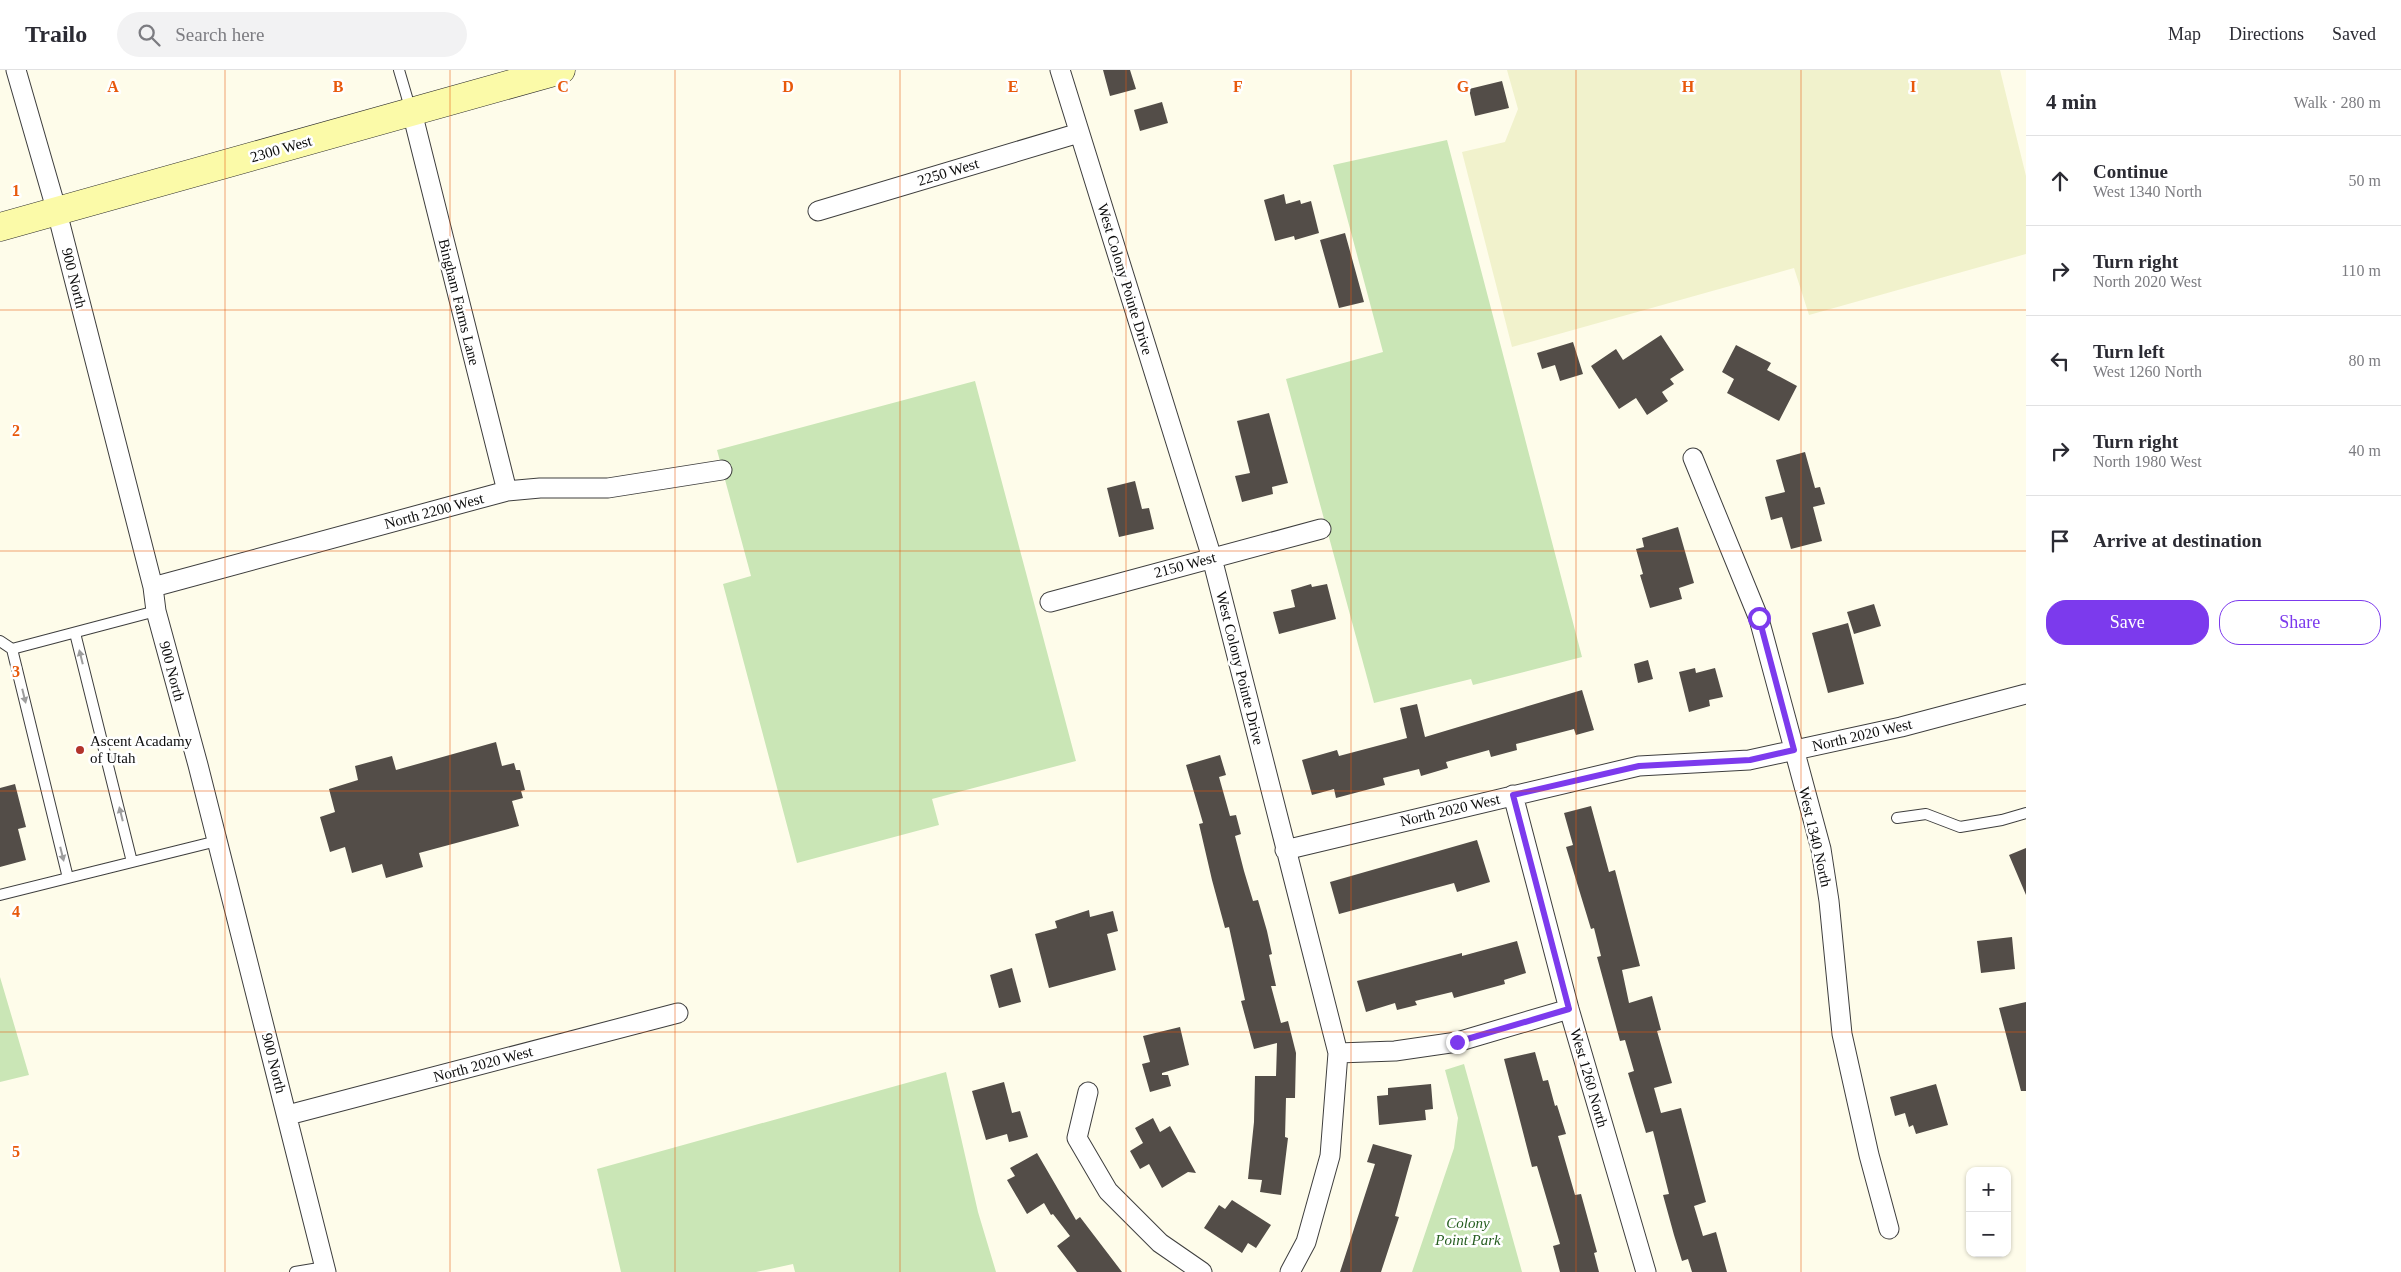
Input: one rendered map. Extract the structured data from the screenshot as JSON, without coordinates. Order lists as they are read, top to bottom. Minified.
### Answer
{"streets":{"main road":["2300 West"],"street":["2250 West","900 North","West Colony Pointe Drive","Bingham Farms Lane","North 2200 West","2150 West","North 2020 West","West 1340 North","West 1260 North"]},"crossings":[["2300 West","900 North"],["2300 West","Bingham Farms Lane"],["2250 West","West Colony Pointe Drive"],["900 North","North 2200 West"],["900 North","North 2020 West"],["West Colony Pointe Drive","2150 West"],["West Colony Pointe Drive","North 2020 West"],["Bingham Farms Lane","North 2200 West"],["North 2020 West","West 1340 North"],["North 2020 West","West 1260 North"]],"parks":["Colony Point Park"],"places":["Ascent Acadamy of Utah"],"page":{"header":"Trailo","search":"Search here","nav":["Map","Directions","Saved"],"heading":["4 min","Walk · 280 m"],"list":[["Continue","West 1340 North","50 m"],["Turn right","North 2020 West","110 m"],["Turn left","West 1260 North","80 m"],["Turn right","North 1980 West","40 m"],"Arrive at destination"],"buttons":["Save","Share"],"map_buttons":["+","−"]},"grid":{"columns":["A","B","C","D","E","F","G","H","I"],"rows":["1","2","3","4","5"]}}
